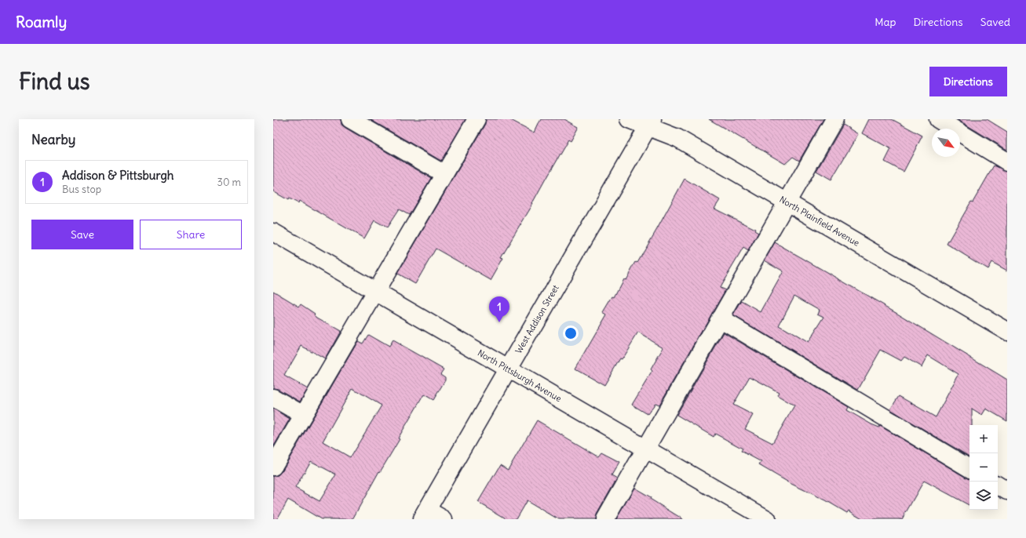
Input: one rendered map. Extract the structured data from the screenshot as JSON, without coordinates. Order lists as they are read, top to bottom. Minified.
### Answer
{"streets":{"street":["North Plainfield Avenue","West Addison Street","North Pittsburgh Avenue"]},"crossings":[["North Plainfield Avenue","West Addison Street"],["West Addison Street","North Pittsburgh Avenue"]],"north":"bottom right","page":{"header":"Roamly","nav":["Map","Directions","Saved"],"buttons":["Directions",["Save","Share"]],"title":"Find us","heading":"Nearby","list":[{"mark":"1","name":"Addison & Pittsburgh","note":"Bus stop","value":"30 m"}],"pins":"1","map_buttons":["+","−"]}}
